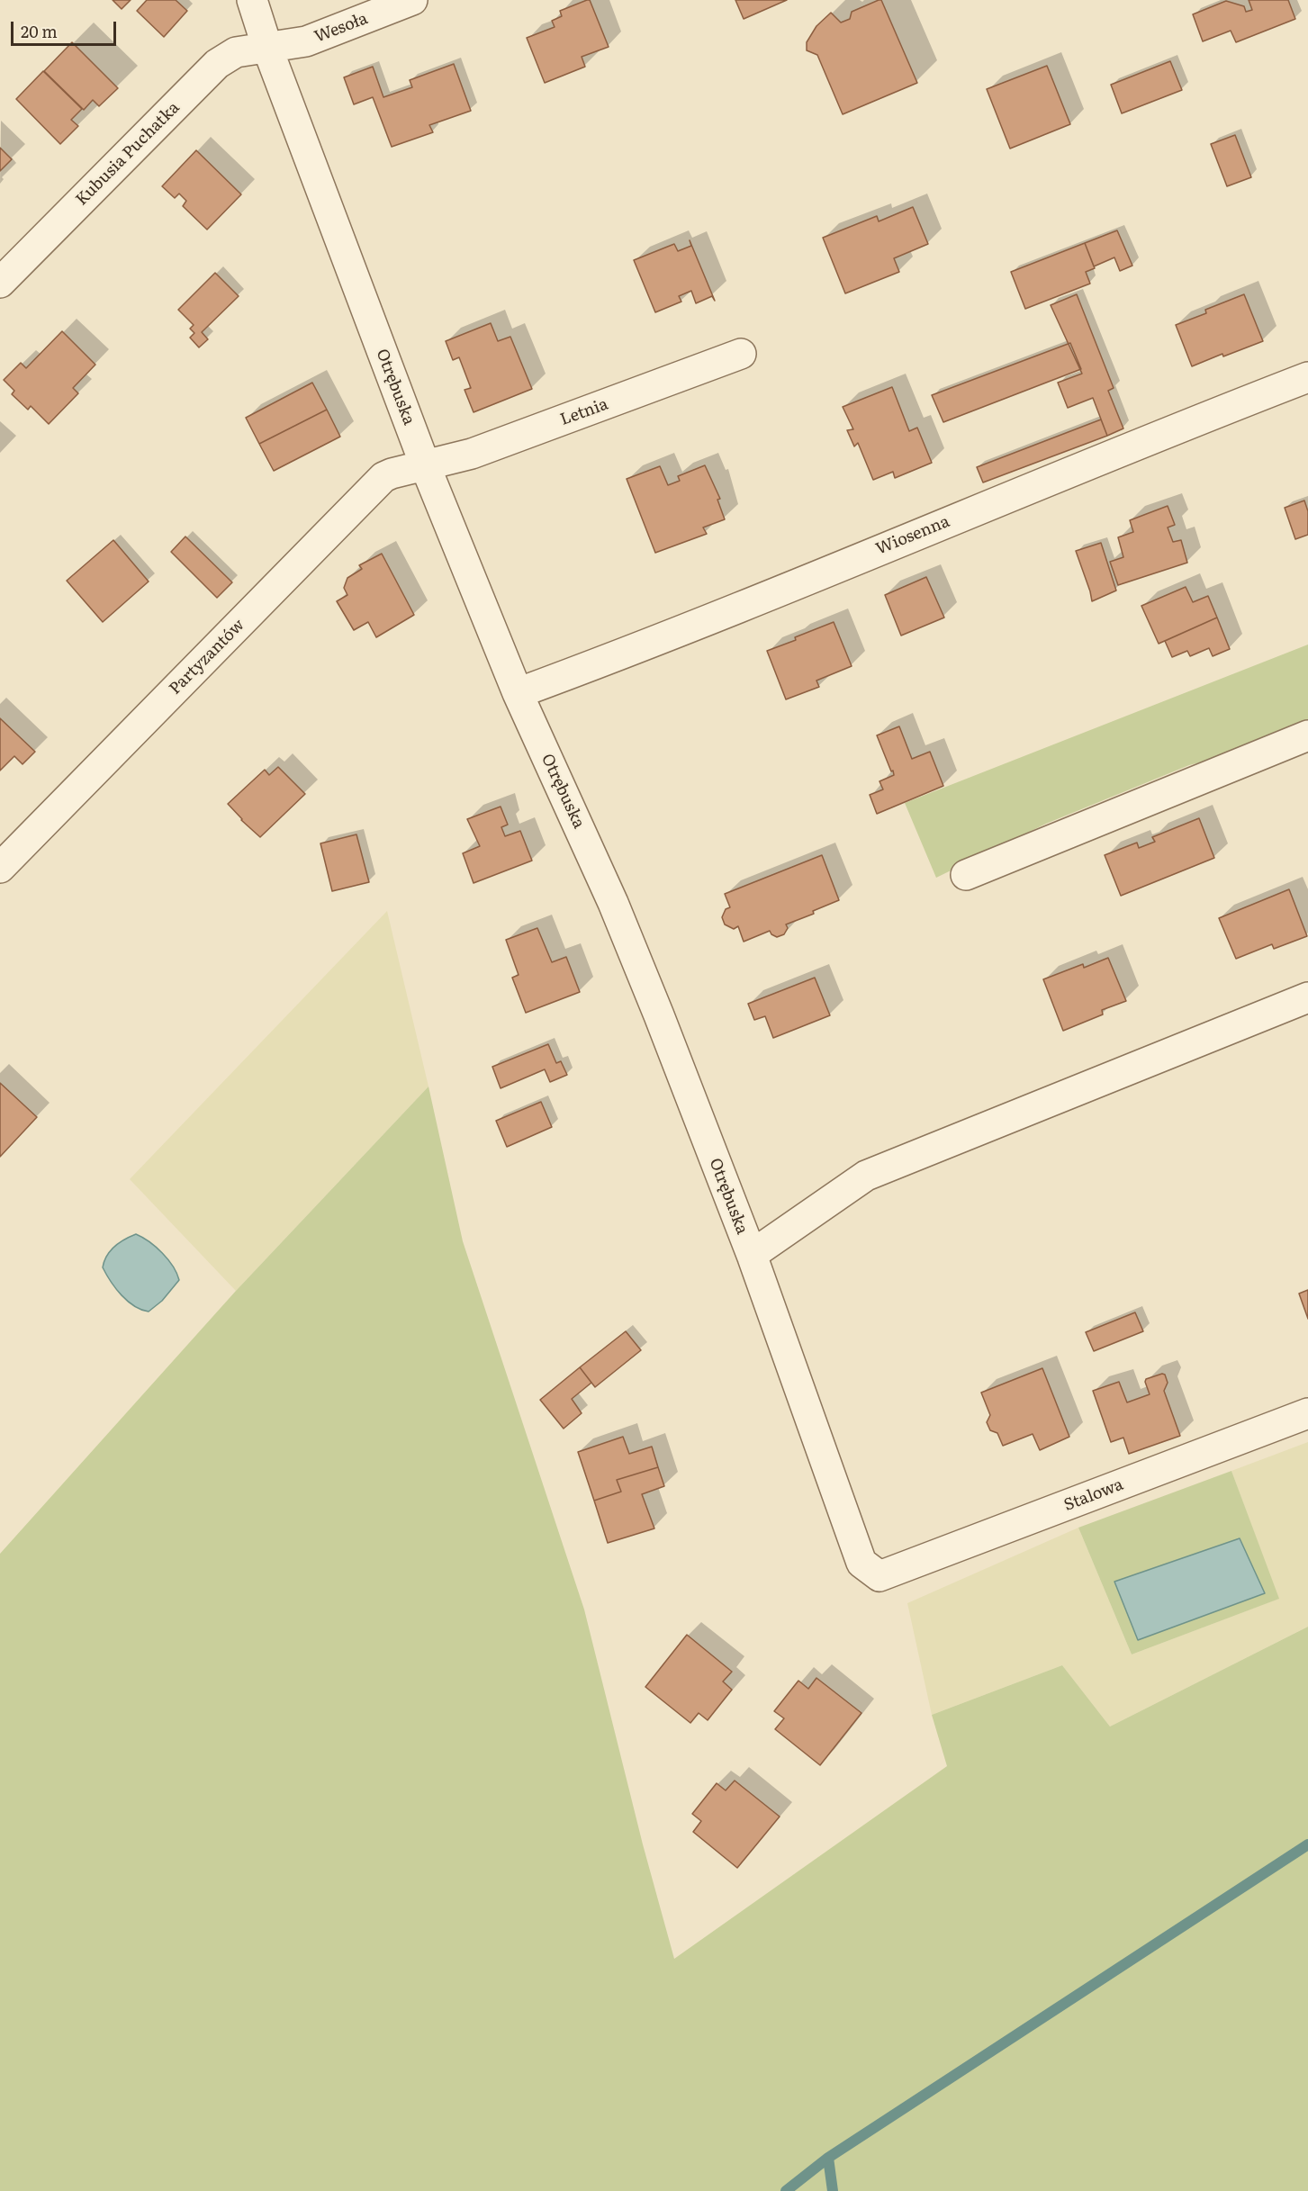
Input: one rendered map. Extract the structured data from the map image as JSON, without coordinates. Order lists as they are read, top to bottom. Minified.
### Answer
{"streets":{"street":["Wesoła","Kubusia Puchatka","Otrębuska","Letnia","Wiosenna","Partyzantów","Stalowa"]},"crossings":[["Wesoła","Kubusia Puchatka"],["Wesoła","Otrębuska"],["Kubusia Puchatka","Otrębuska"],["Otrębuska","Letnia"],["Otrębuska","Wiosenna"],["Otrębuska","Partyzantów"],["Otrębuska","Stalowa"],["Letnia","Partyzantów"]],"scale_bar":"20 m"}
